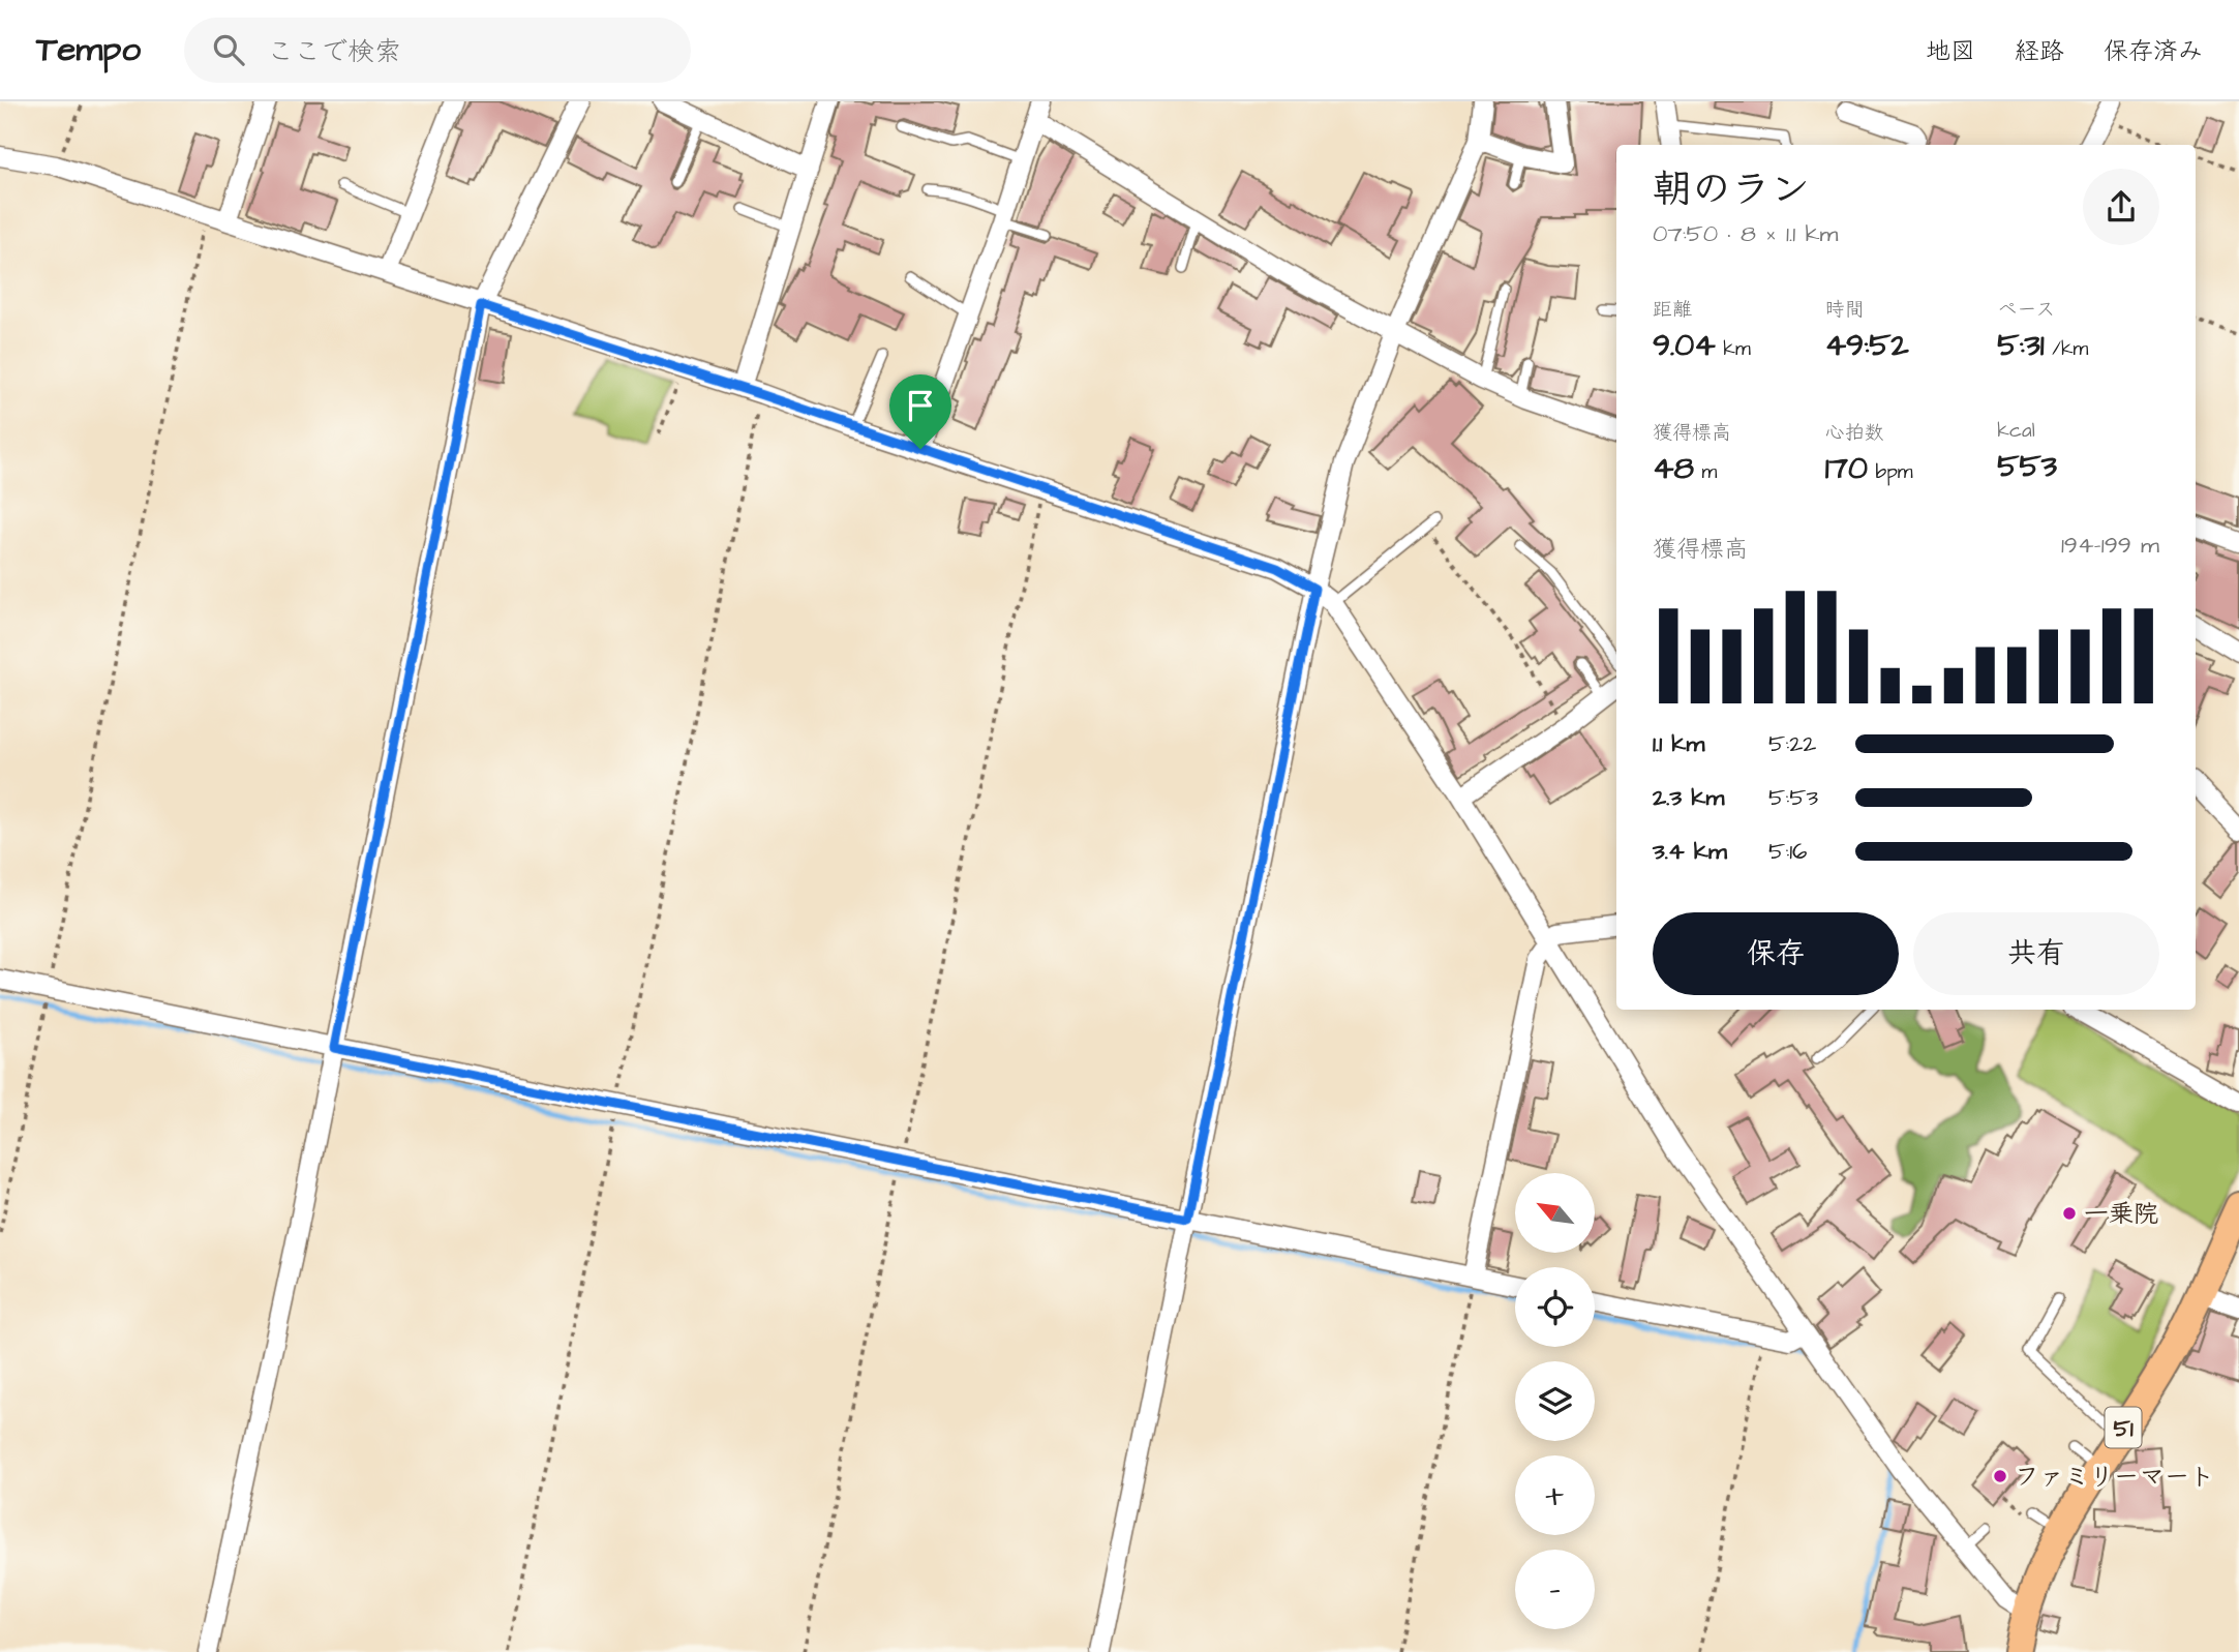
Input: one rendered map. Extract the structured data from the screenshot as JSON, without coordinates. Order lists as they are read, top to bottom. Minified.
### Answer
{"streets":{"main road":["51"]},"places":["一乗院","ファミリーマート"],"north":"top left","page":{"header":"Tempo","search":"ここで検索","nav":["地図","経路","保存済み"],"heading":["朝のラン","07:50 · 8 × 1.1 km"],"stats":[["距離","9.04 km"],["時間","49:52"],["ペース","5:31 /km"],["獲得標高","48 m"],["心拍数","170 bpm"],["kcal","553"]],"chart":["獲得標高","194–199 m"],"list":[{"name":"1.1 km","note":"5:22"},{"name":"2.3 km","note":"5:53"},{"name":"3.4 km","note":"5:16"}],"buttons":["保存","共有"],"map_buttons":["+","−"]}}
